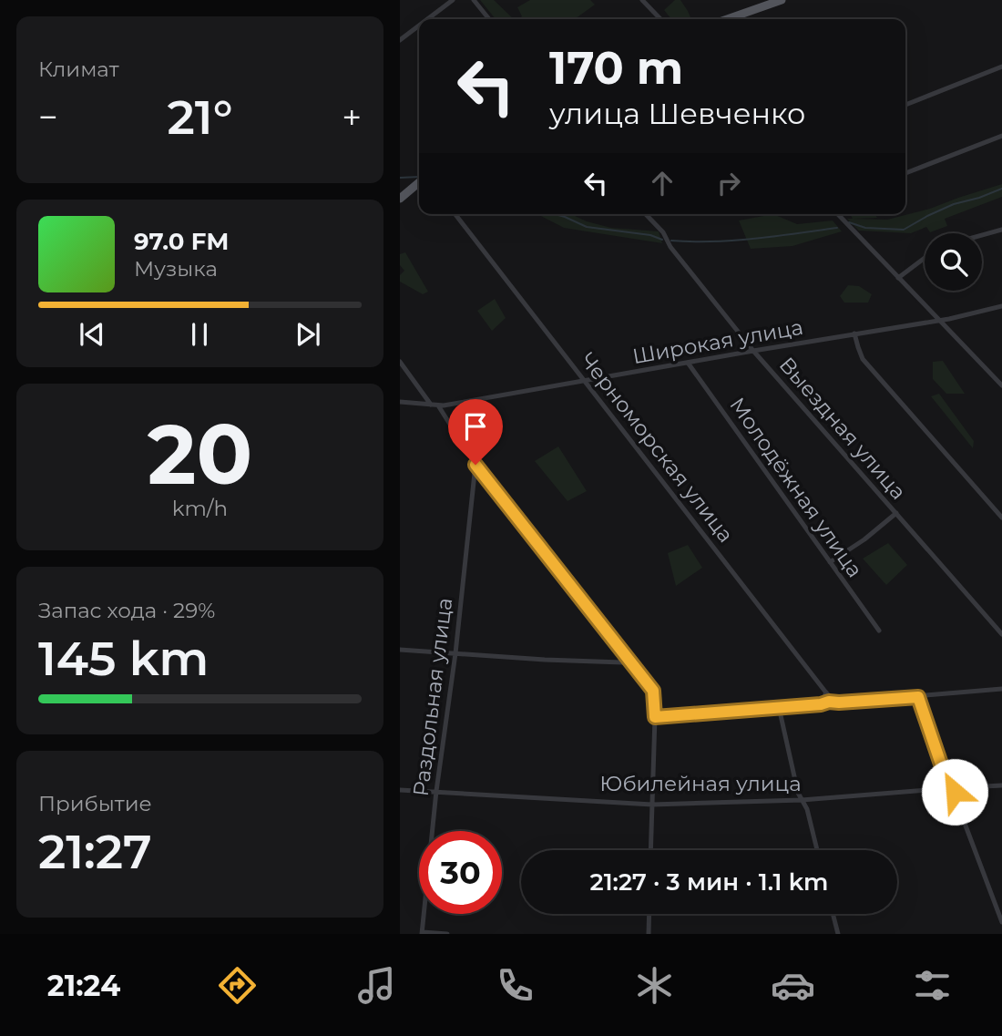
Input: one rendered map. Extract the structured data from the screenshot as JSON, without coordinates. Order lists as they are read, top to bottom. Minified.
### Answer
{"streets":{"street":["Широкая улица","Выездная улица","Черноморская улица","Молодёжная улица","Раздольная улица","Юбилейная улица"]},"crossings":[["Широкая улица","Выездная улица"],["Широкая улица","Черноморская улица"],["Широкая улица","Молодёжная улица"],["Раздольная улица","Юбилейная улица"]],"page":{"tile":["Климат",["20","km/h"],["Запас хода · 29%","145 km"],["Прибытие","21:27"]],"turn":["170 m","улица Шевченко"],"heat":["−","21°","+"],"song":["97.0 FM","Музыка"],"limit":"30","trip":"21:27 · 3 мин · 1.1 km","tabs":"21:24"}}
